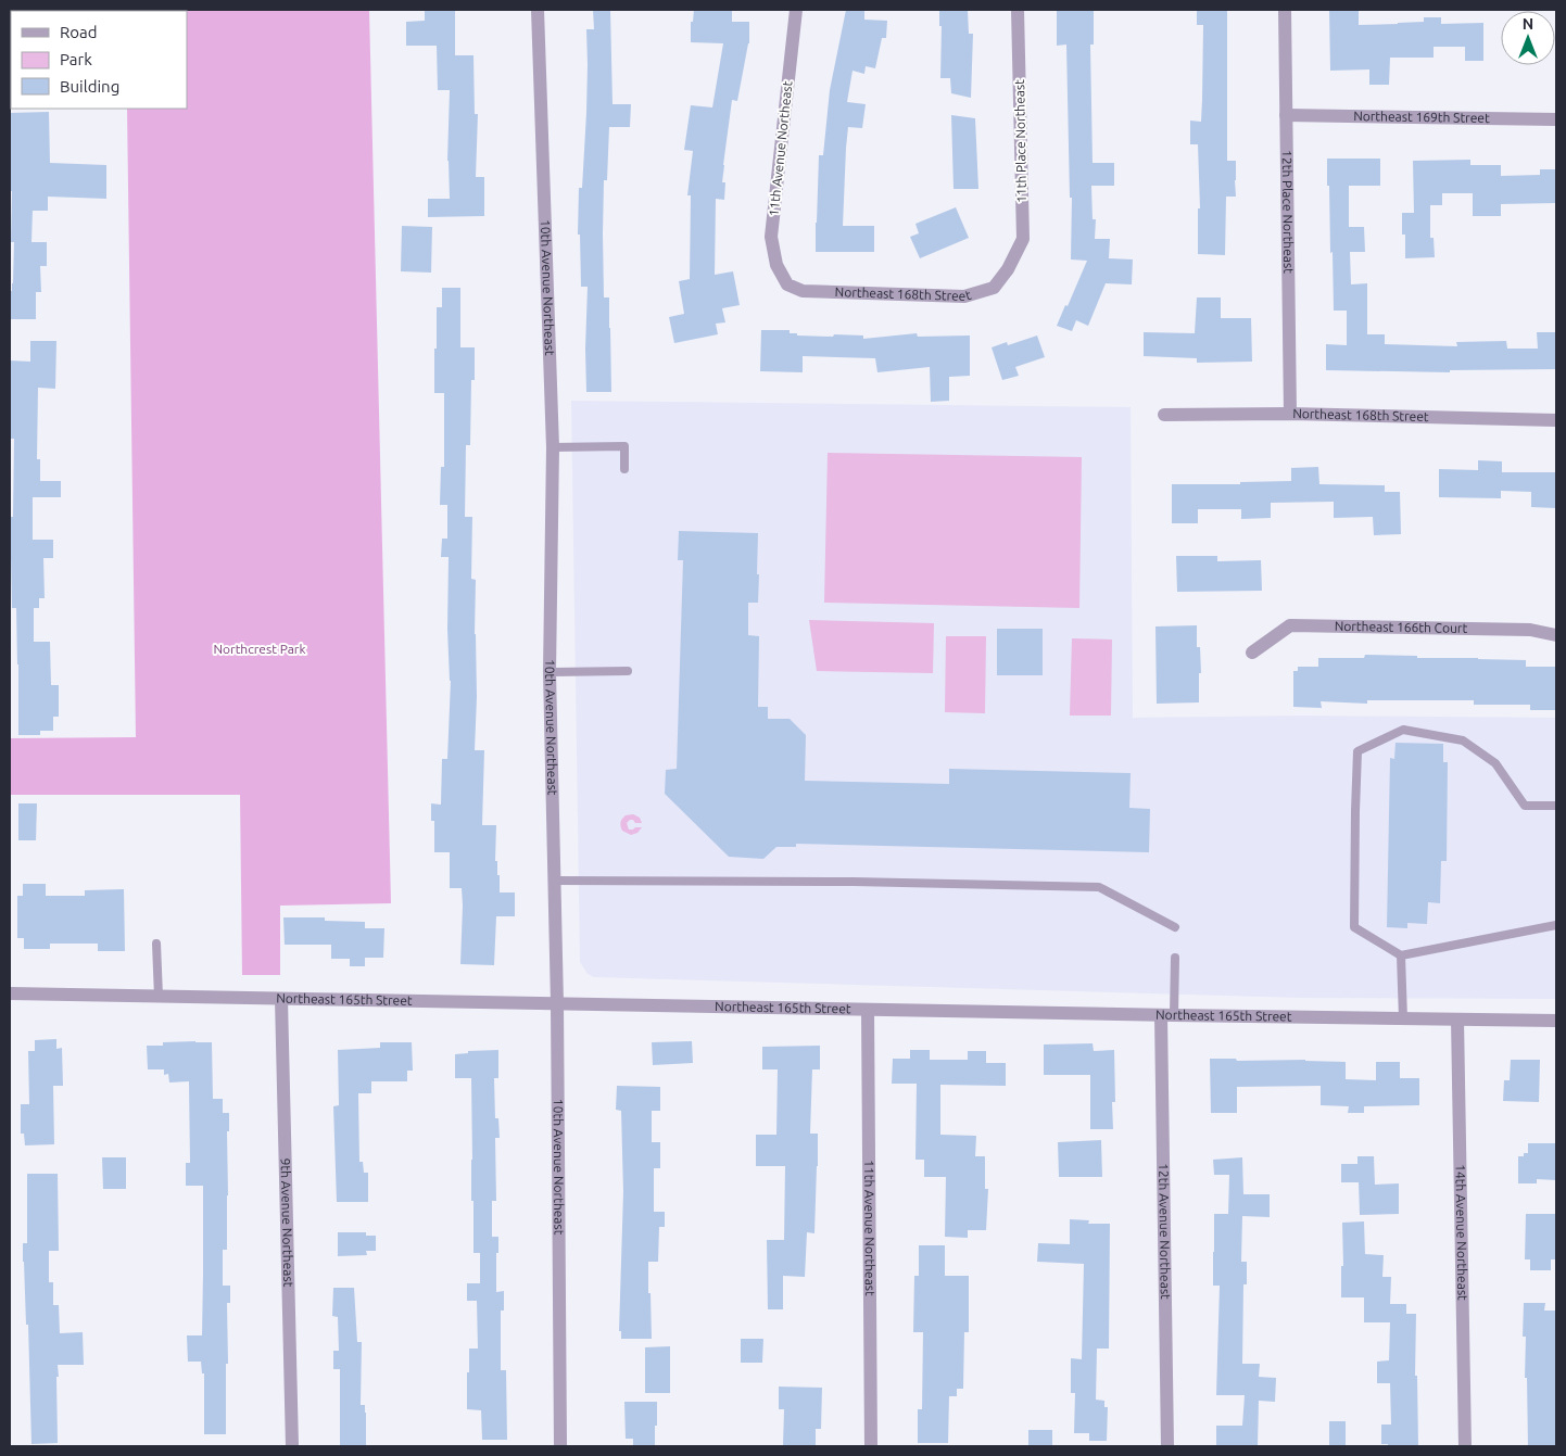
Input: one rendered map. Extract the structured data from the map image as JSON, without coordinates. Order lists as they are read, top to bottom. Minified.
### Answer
{"streets":{"street":["Northeast 169th Street","11th Place Northeast","11th Avenue Northeast","12th Place Northeast","10th Avenue Northeast","Northeast 168th Street","Northeast 166th Court","Northeast 165th Street","9th Avenue Northeast","12th Avenue Northeast","14th Avenue Northeast"]},"crossings":[["Northeast 169th Street","12th Place Northeast"],["11th Place Northeast","Northeast 168th Street"],["11th Avenue Northeast","Northeast 168th Street"],["11th Avenue Northeast","Northeast 165th Street"],["12th Place Northeast","Northeast 168th Street"],["10th Avenue Northeast","Northeast 165th Street"],["Northeast 165th Street","9th Avenue Northeast"],["Northeast 165th Street","12th Avenue Northeast"],["Northeast 165th Street","14th Avenue Northeast"]],"parks":["Northcrest Park"],"legend":["Road","Park","Building"],"north":"top"}
